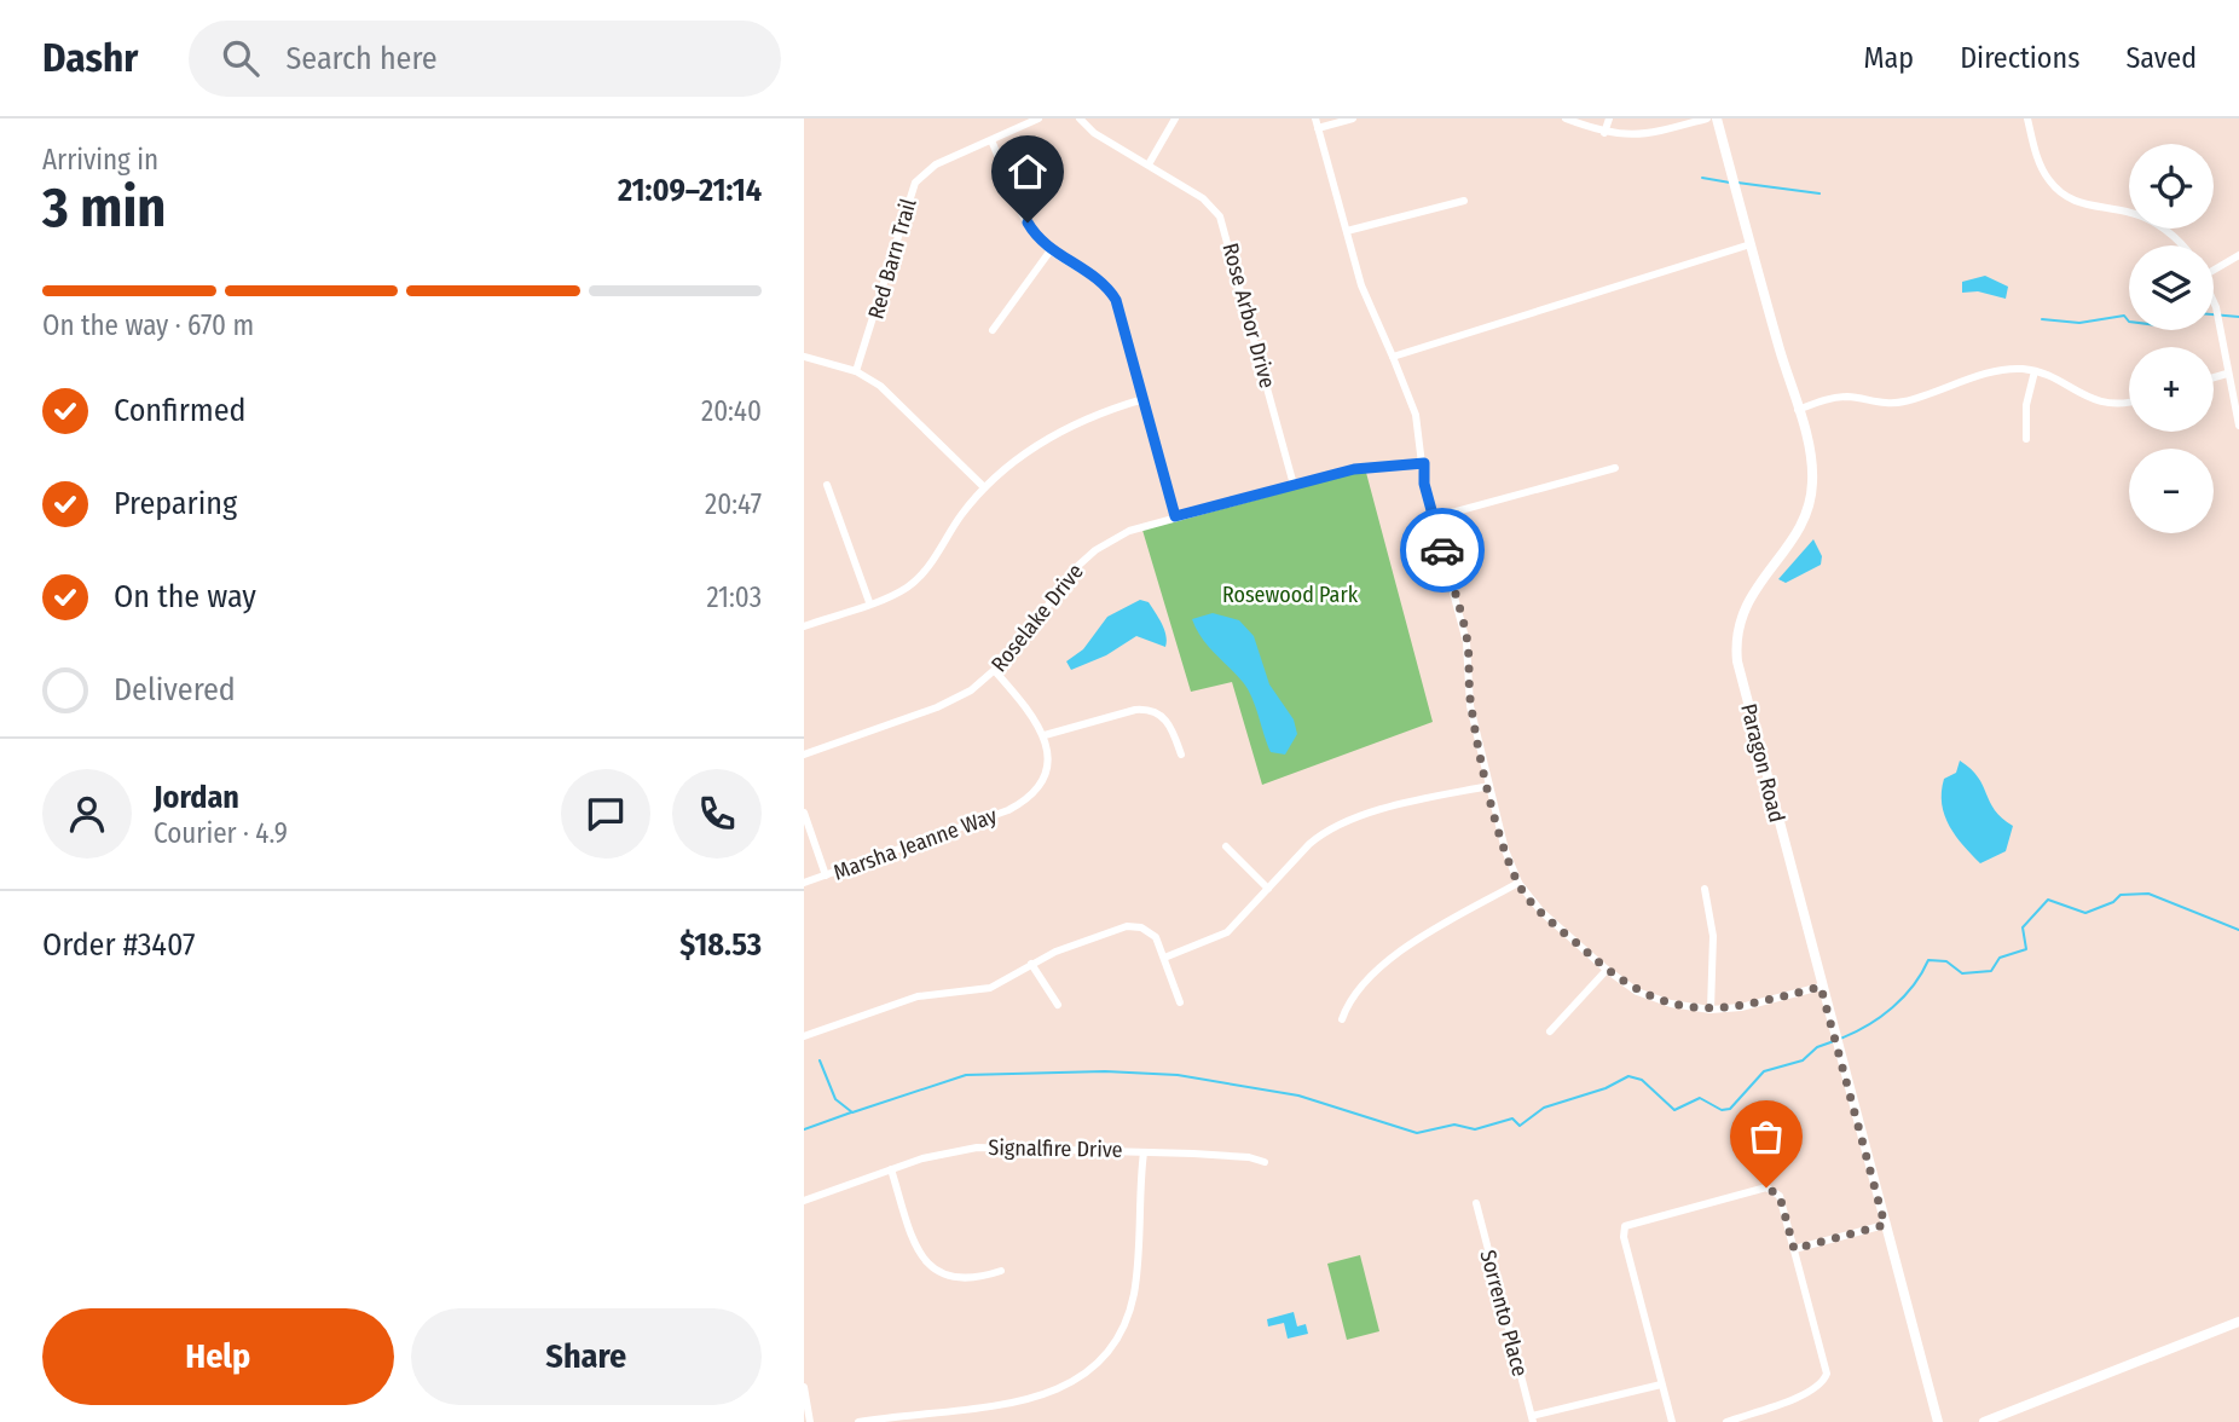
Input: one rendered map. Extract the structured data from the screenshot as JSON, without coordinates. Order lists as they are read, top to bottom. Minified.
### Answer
{"streets":{"street":["Red Barn Trail","Rose Arbor Drive","Roselake Drive","Paragon Road","Marsha Jeanne Way","Signalfire Drive","Sorrento Place"]},"crossings":[["Rose Arbor Drive","Roselake Drive"]],"parks":["Rosewood Park"],"page":{"header":"Dashr","search":"Search here","nav":["Map","Directions","Saved"],"heading":["3 min","Arriving in","21:09–21:14"],"panel":["Jordan","Courier · 4.9","Order #3407","$18.53"],"map_buttons":["+","−"],"bar":"On the way · 670 m","list":[["Confirmed","20:40"],["Preparing","20:47"],["On the way","21:03"],"Delivered"],"buttons":["Help","Share"]}}
